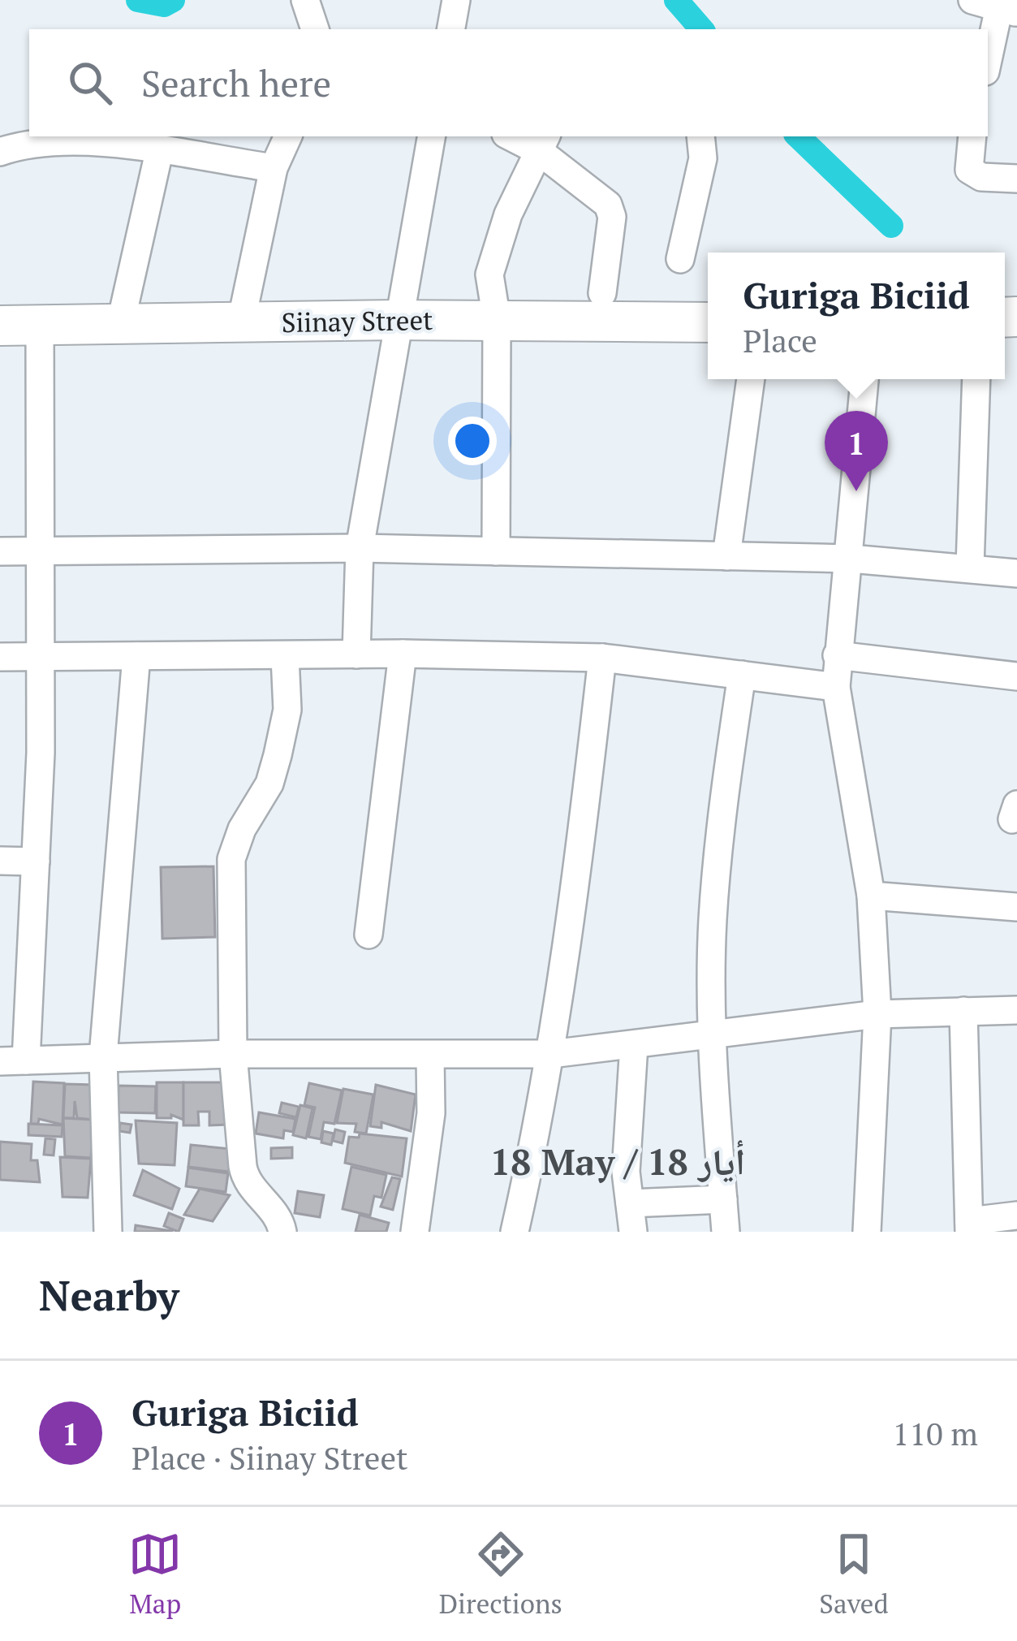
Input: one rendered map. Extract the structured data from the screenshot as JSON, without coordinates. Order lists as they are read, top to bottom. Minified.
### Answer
{"streets":{"street":["Siinay Street"]},"districts":["18 May / 18 أيار"],"page":{"search":"Search here","popup":["Guriga Biciid","Place"],"pins":"1","heading":"Nearby","list":[{"mark":"1","name":"Guriga Biciid","note":"Place · Siinay Street","value":"110 m"}],"nav":["Map","Directions","Saved"]}}
